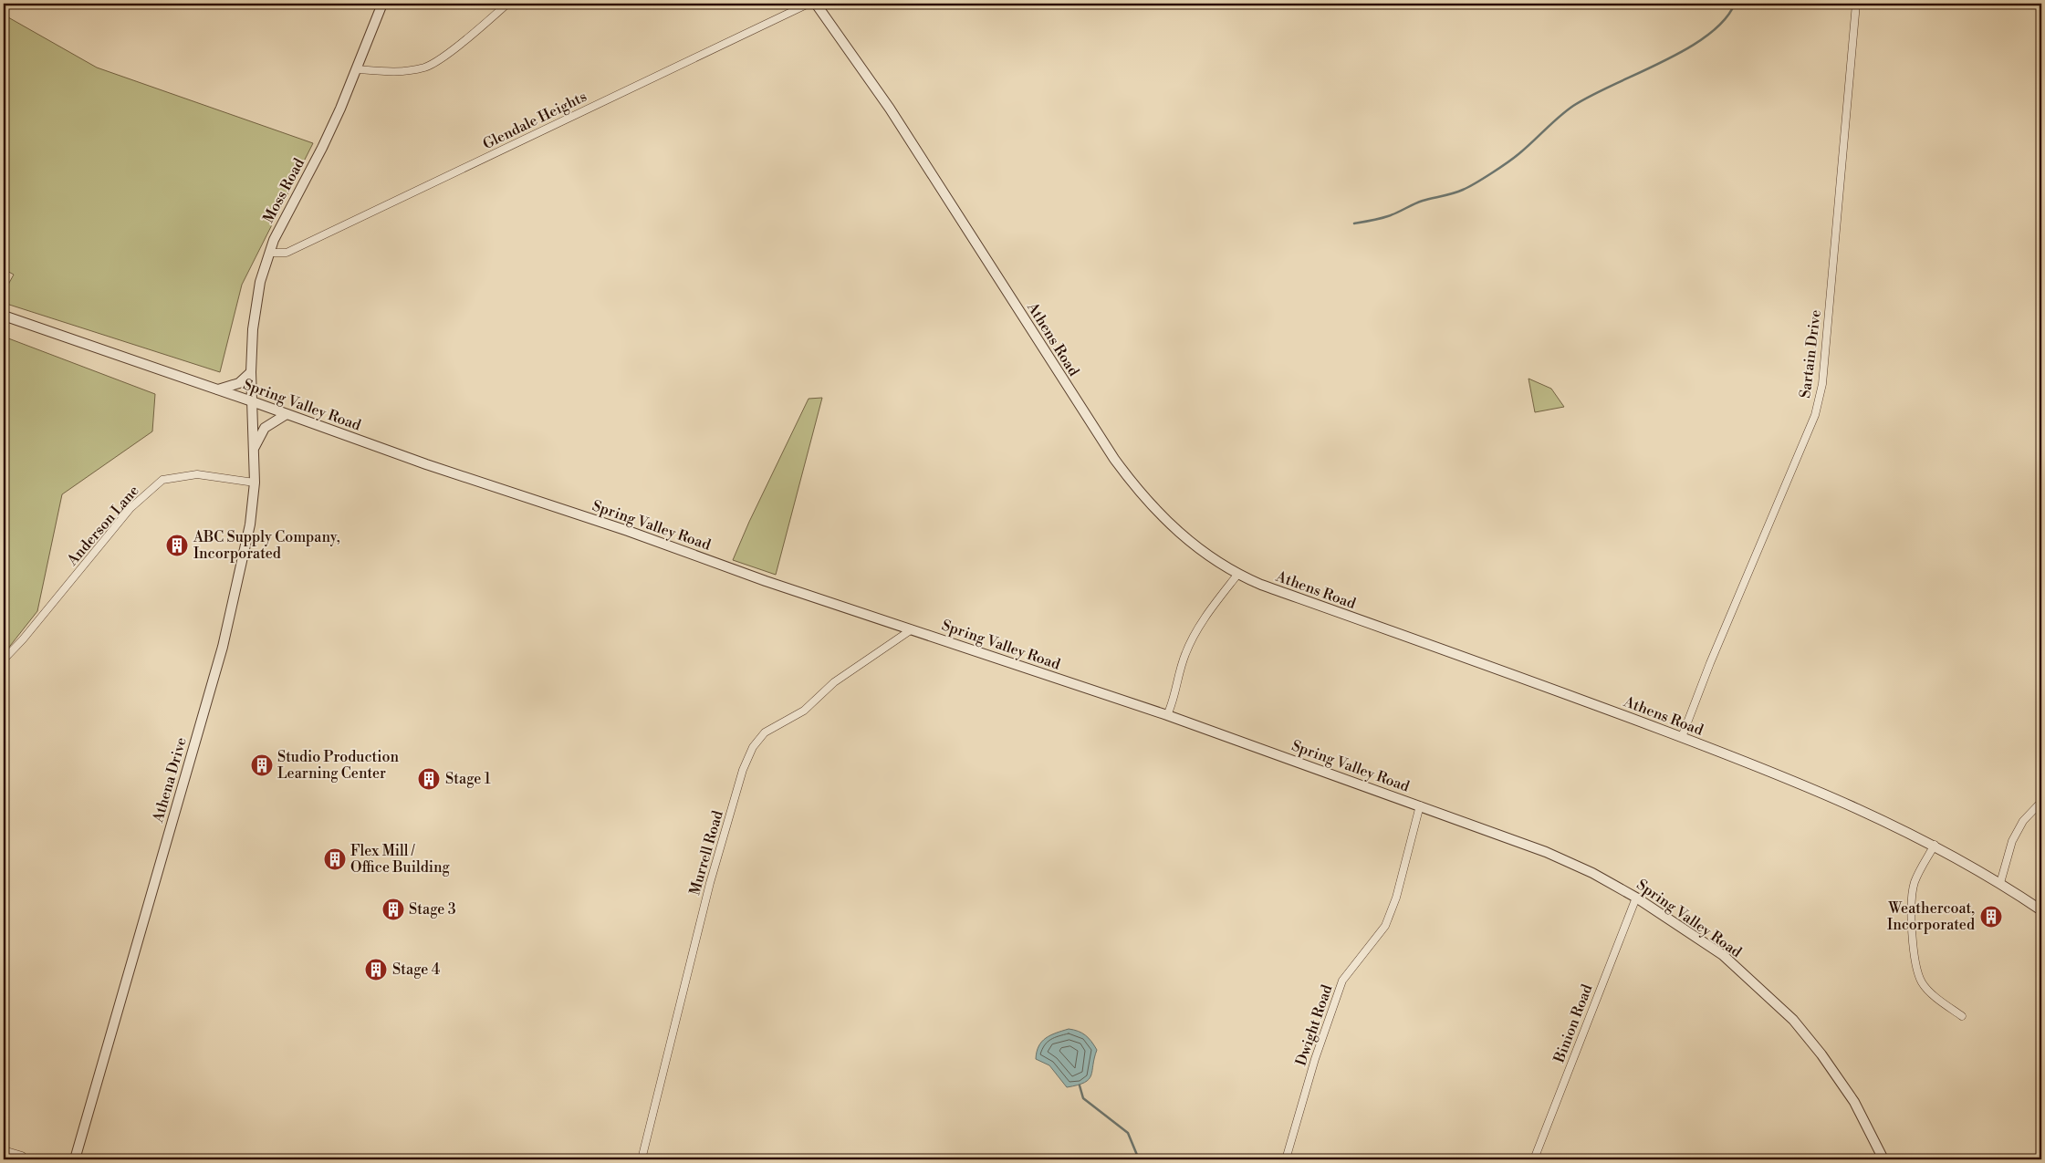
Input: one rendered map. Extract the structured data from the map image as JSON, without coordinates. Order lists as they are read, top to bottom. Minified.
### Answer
{"streets":{"street":["Glendale Heights","Moss Road","Athens Road","Sartain Drive","Spring Valley Road","Anderson Lane","Athena Drive","Murrell Road","Binion Road","Dwight Road"]},"crossings":[["Glendale Heights","Moss Road"],["Moss Road","Spring Valley Road"],["Moss Road","Athena Drive"],["Athens Road","Sartain Drive"],["Spring Valley Road","Athena Drive"],["Spring Valley Road","Murrell Road"],["Spring Valley Road","Binion Road"],["Spring Valley Road","Dwight Road"],["Anderson Lane","Athena Drive"]],"places":{"building":["ABC Supply Company, Incorporated","Studio Production Learning Center","Stage 1","Flex Mill / Office Building","Stage 3","Weathercoat, Incorporated","Stage 4"]}}
